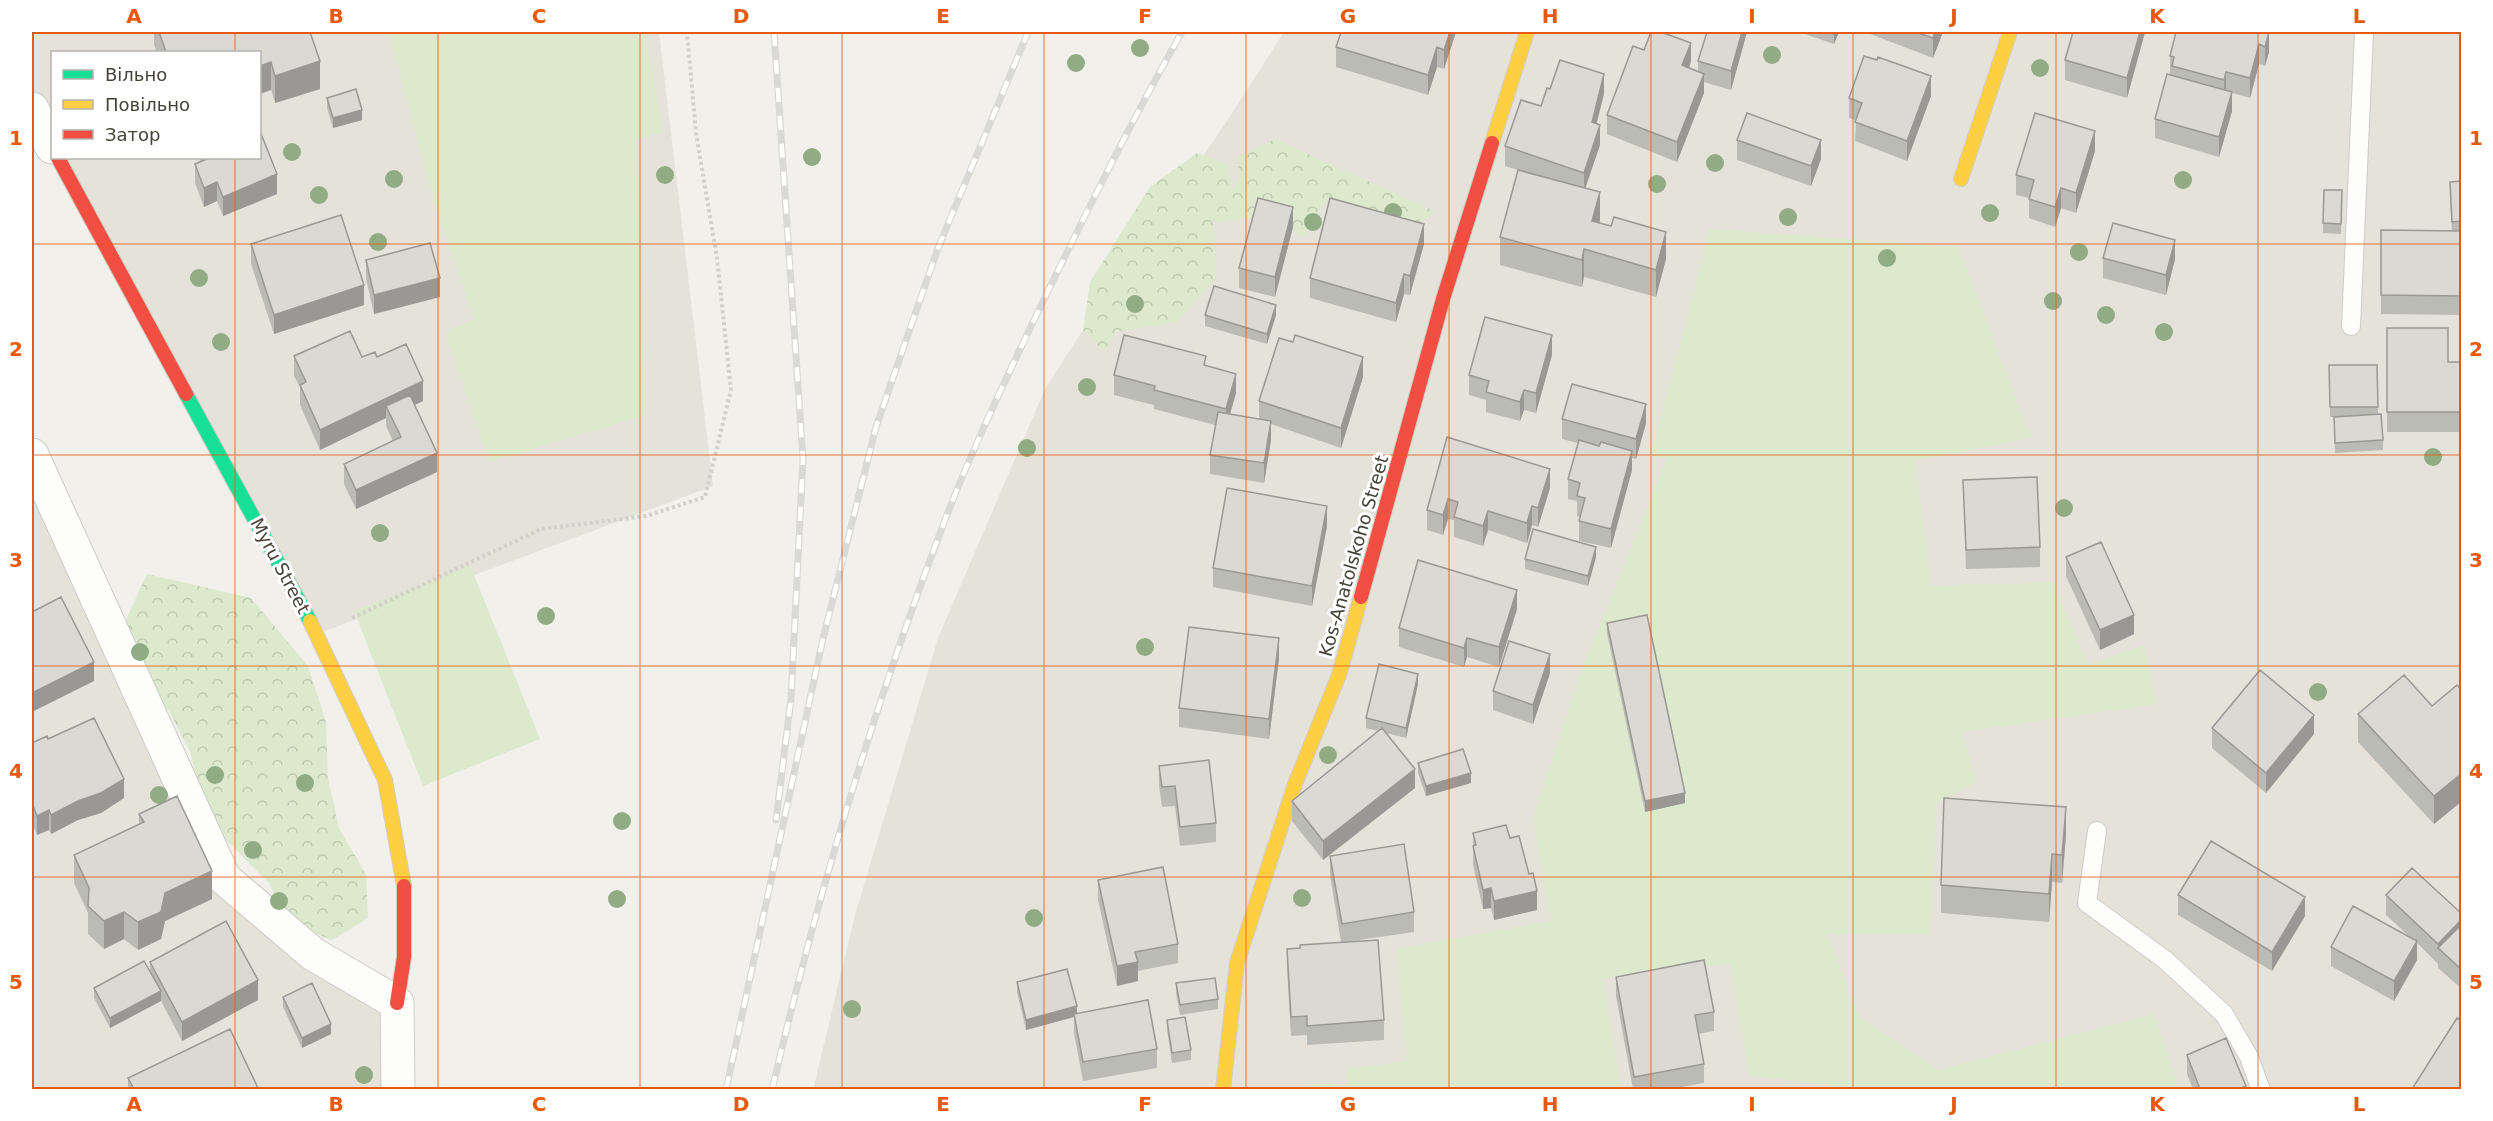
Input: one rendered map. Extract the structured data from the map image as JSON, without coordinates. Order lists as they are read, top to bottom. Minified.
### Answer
{"streets":{"street":["Kos-Anatolskoho Street","Myru Street"]},"legend":["Вільно","Повільно","Затор"],"grid":{"columns":["A","B","C","D","E","F","G","H","I","J","K","L"],"rows":["1","2","3","4","5"]}}
